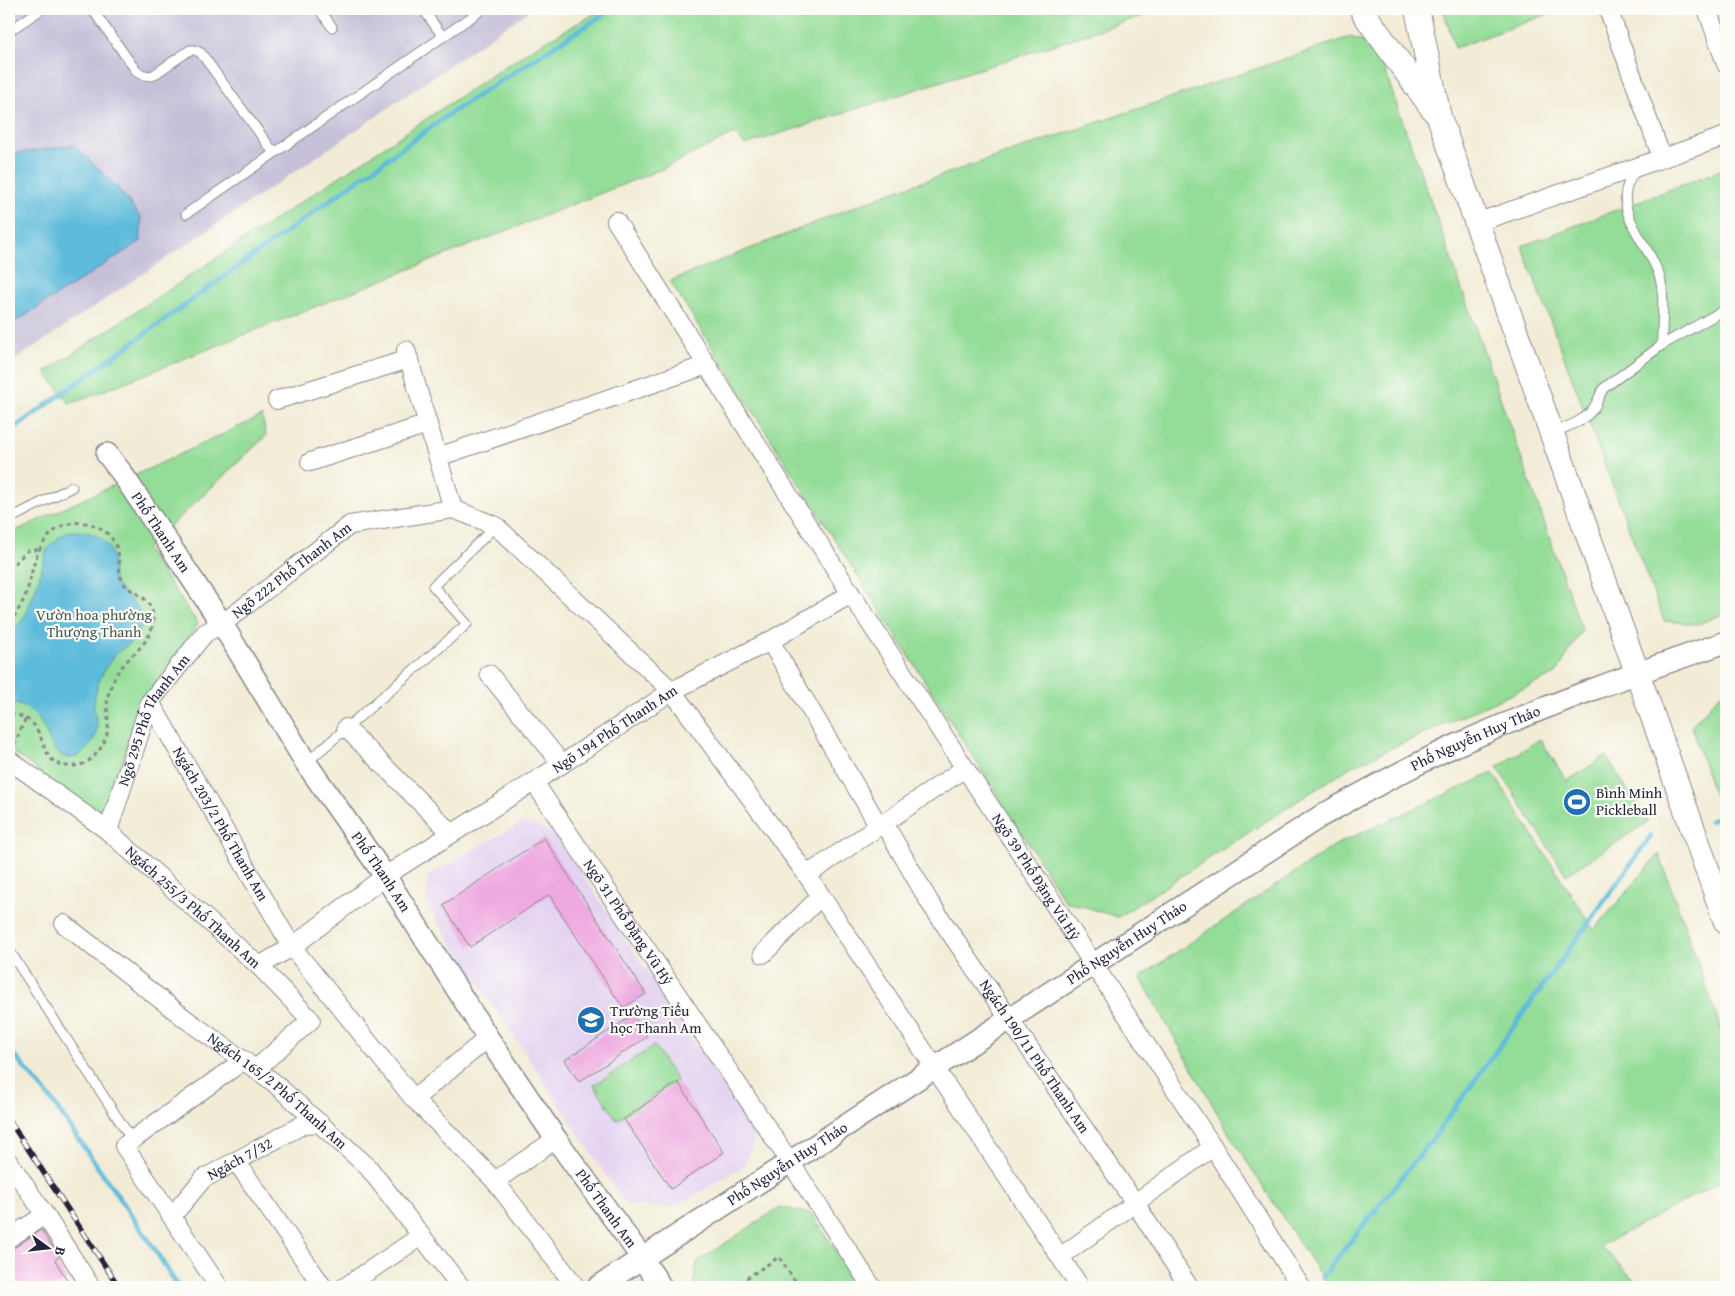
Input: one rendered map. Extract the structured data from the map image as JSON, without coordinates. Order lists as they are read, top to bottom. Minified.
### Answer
{"streets":{"street":["Phố Thanh Am","Ngõ 222 Phố Thanh Am","Ngõ 295 Phố Thanh Am","Ngõ 194 Phố Thanh Am","Phố Nguyễn Huy Thảo","Ngách 203/2 Phố Thanh Am","Ngõ 39 Phố Đặng Vũ Hỷ","Ngách 255/3 Phố Thanh Am","Ngõ 31 Phố Đặng Vũ Hỷ","Ngách 190/11 Phố Thanh Am","Ngách 165/2 Phố Thanh Am","Ngách 7/32"]},"crossings":[["Phố Thanh Am","Ngõ 222 Phố Thanh Am"],["Phố Thanh Am","Ngõ 295 Phố Thanh Am"],["Phố Thanh Am","Ngõ 194 Phố Thanh Am"],["Phố Thanh Am","Phố Nguyễn Huy Thảo"],["Ngõ 222 Phố Thanh Am","Ngõ 295 Phố Thanh Am"],["Ngõ 295 Phố Thanh Am","Ngách 203/2 Phố Thanh Am"],["Ngõ 295 Phố Thanh Am","Ngách 255/3 Phố Thanh Am"],["Ngõ 194 Phố Thanh Am","Ngách 203/2 Phố Thanh Am"],["Ngõ 194 Phố Thanh Am","Ngõ 39 Phố Đặng Vũ Hỷ"],["Ngõ 194 Phố Thanh Am","Ngách 255/3 Phố Thanh Am"],["Ngõ 194 Phố Thanh Am","Ngõ 31 Phố Đặng Vũ Hỷ"],["Ngõ 194 Phố Thanh Am","Ngách 190/11 Phố Thanh Am"],["Phố Nguyễn Huy Thảo","Ngõ 39 Phố Đặng Vũ Hỷ"],["Phố Nguyễn Huy Thảo","Ngõ 31 Phố Đặng Vũ Hỷ"],["Phố Nguyễn Huy Thảo","Ngách 190/11 Phố Thanh Am"],["Ngách 255/3 Phố Thanh Am","Ngách 165/2 Phố Thanh Am"],["Ngách 165/2 Phố Thanh Am","Ngách 7/32"]],"parks":["Vườn hoa phường Thượng Thanh"],"places":{"sports":["Bình Minh Pickleball"],"school or university":["Trường Tiểu học Thanh Am"]},"north":"right"}
